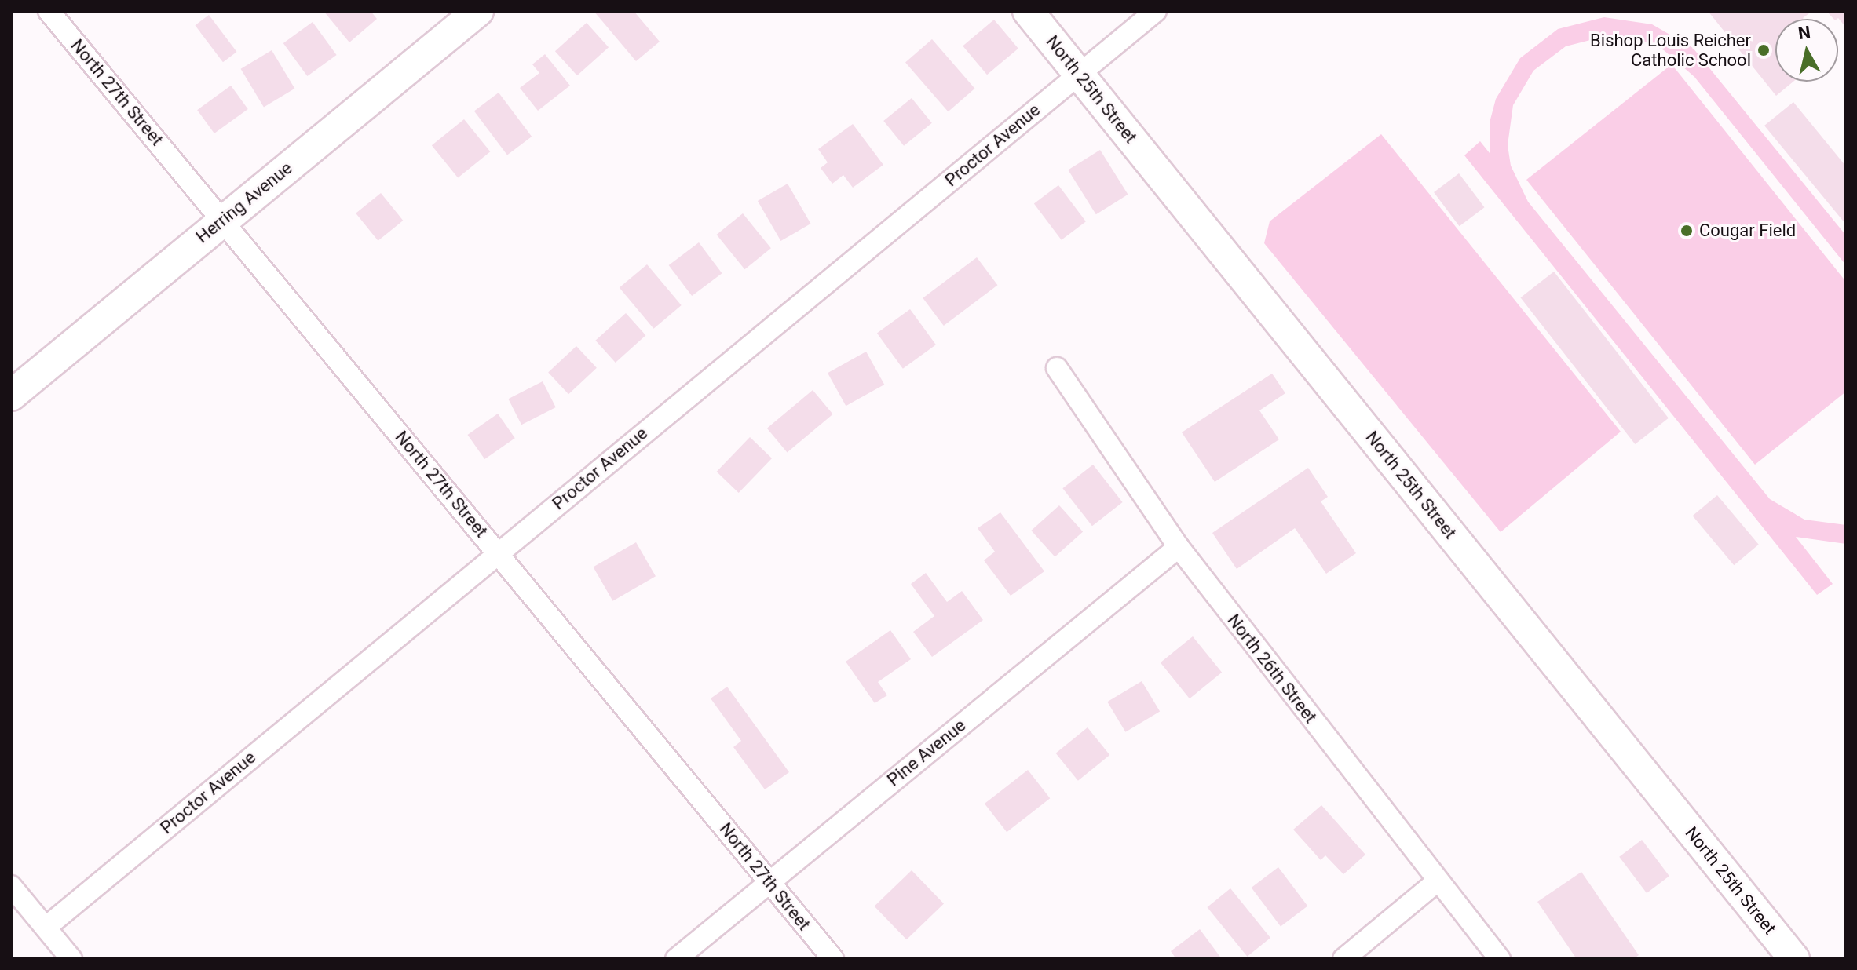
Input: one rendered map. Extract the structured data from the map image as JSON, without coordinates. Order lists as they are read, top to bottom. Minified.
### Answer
{"streets":{"main road":["North 25th Street","Herring Avenue"],"street":["North 27th Street","Proctor Avenue","North 26th Street","Pine Avenue"]},"crossings":[["North 25th Street","Proctor Avenue"],["North 27th Street","Proctor Avenue"],["North 27th Street","Herring Avenue"],["North 27th Street","Pine Avenue"],["North 26th Street","Pine Avenue"]],"places":["Bishop Louis Reicher Catholic School","Cougar Field"],"north":"top"}
